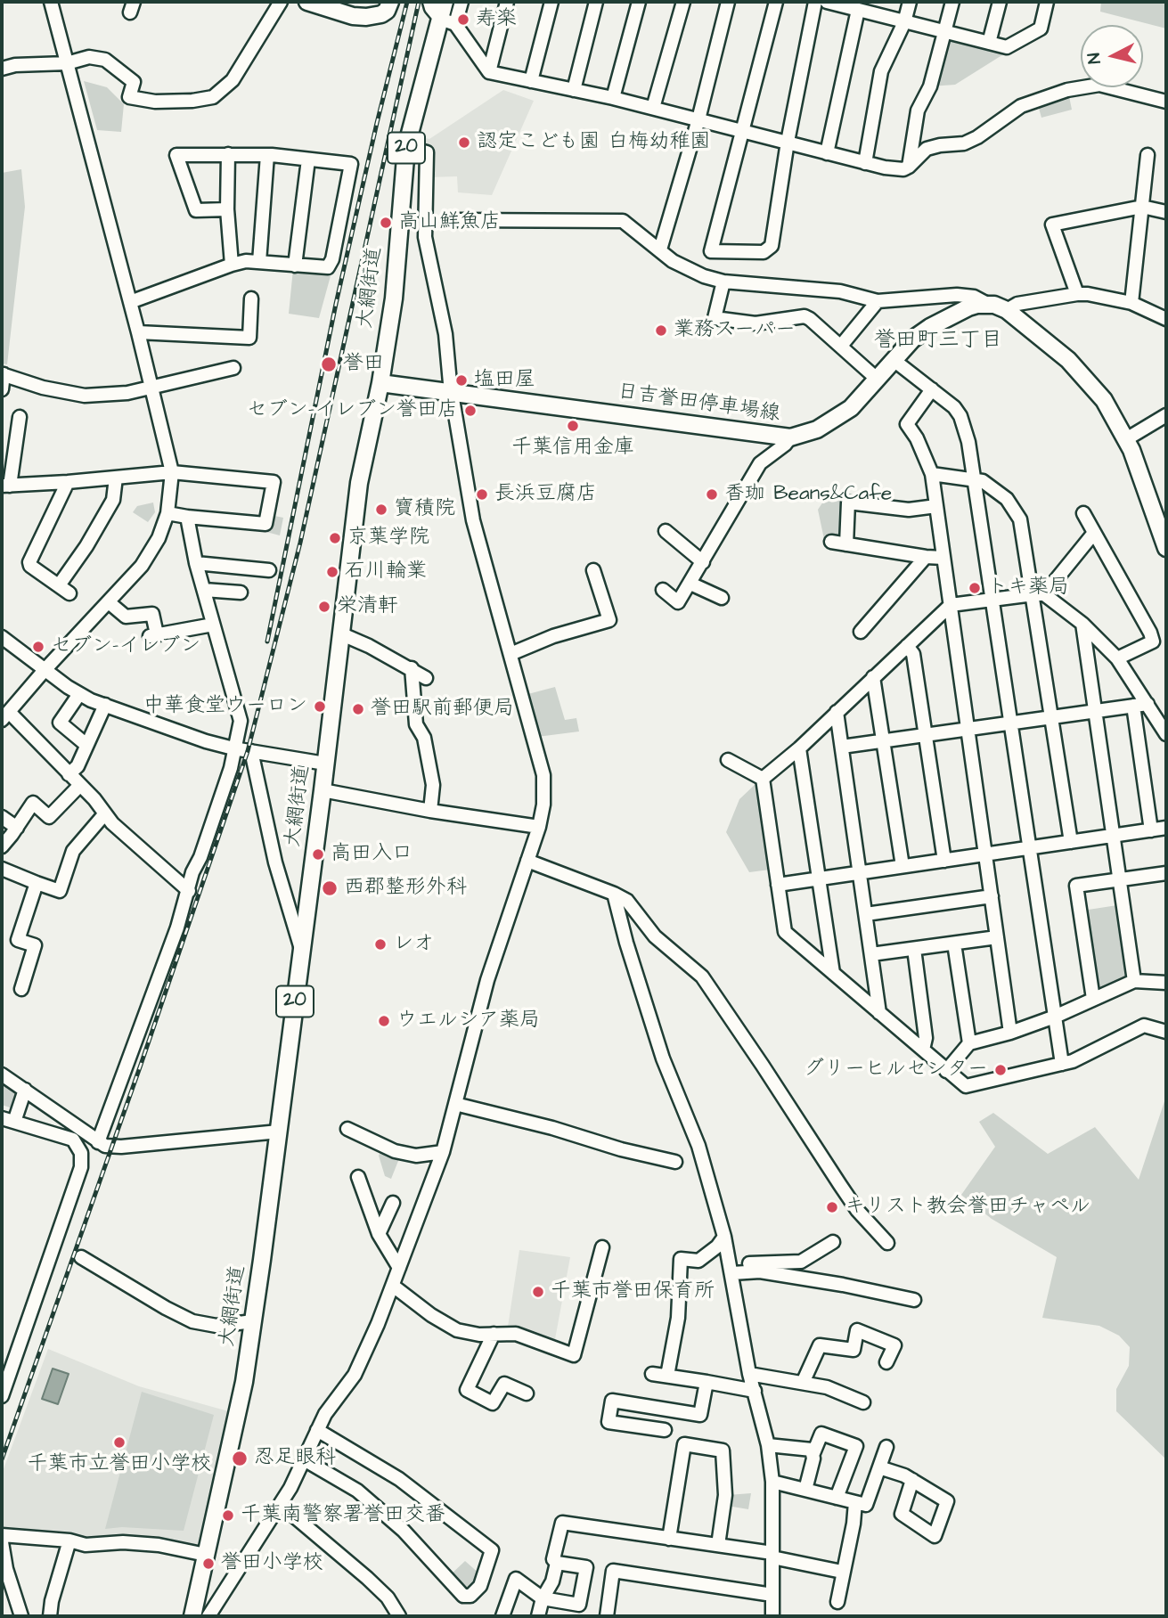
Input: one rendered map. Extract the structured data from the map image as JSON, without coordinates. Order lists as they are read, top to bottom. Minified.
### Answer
{"streets":{"main road":["20","大網街道","日吉誉田停車場線"]},"crossings":[["大網街道","日吉誉田停車場線"]],"districts":["誉田町三丁目"],"places":["寿楽","認定こども園 白梅幼稚園","高山鮮魚店","業務スーパー","誉田","塩田屋","セブン-イレブン誉田店","千葉信用金庫","長浜豆腐店","香珈 Beans&Cafe","寶積院","京葉学院","石川輪業","トキ薬局","栄清軒","セブン-イレブン","中華食堂ウーロン","誉田駅前郵便局","高田入口","西郡整形外科","レオ","ウエルシア薬局","グリーヒルセンター","キリスト教会誉田チャペル","千葉市誉田保育所","千葉市立誉田小学校","忍足眼科","千葉南警察署誉田交番","誉田小学校"],"north":"left"}
